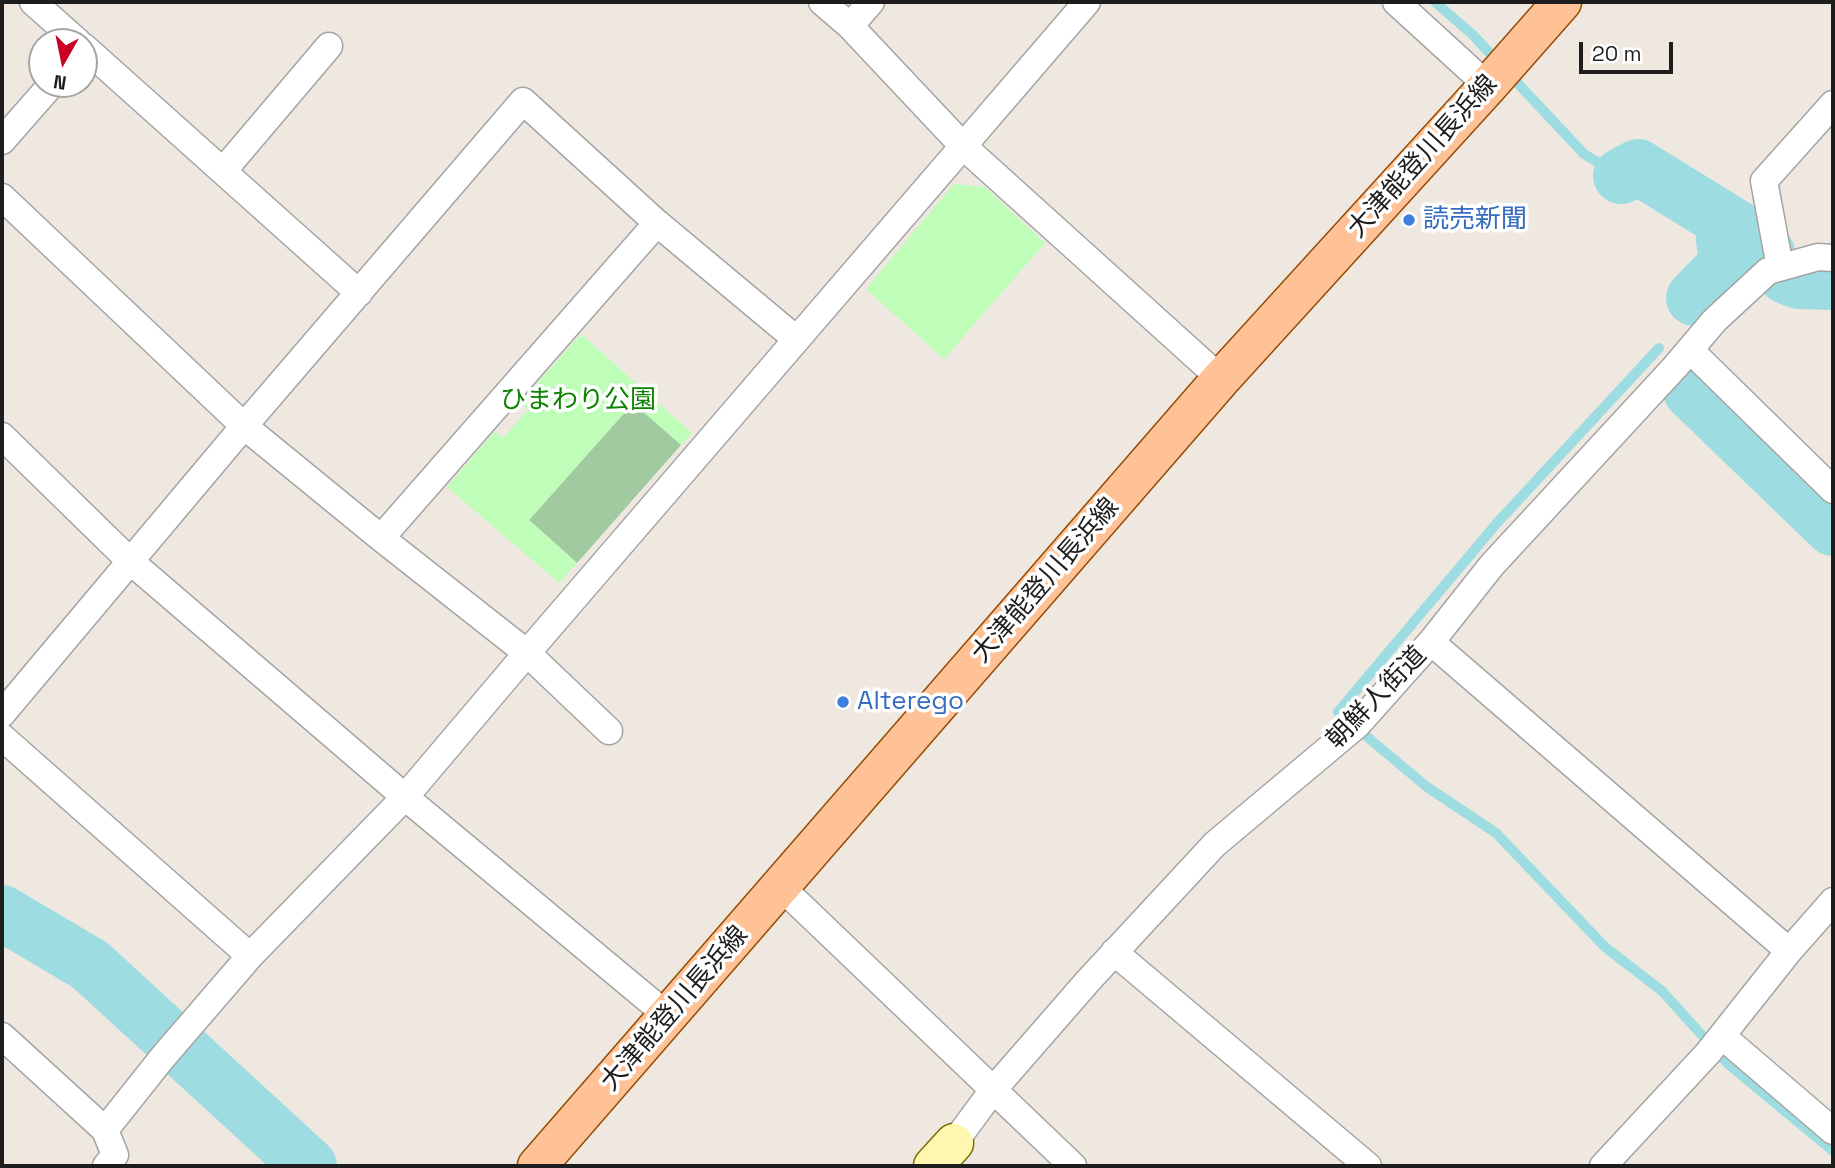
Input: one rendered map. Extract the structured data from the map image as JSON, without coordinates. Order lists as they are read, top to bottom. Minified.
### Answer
{"streets":{"main road":["大津能登川長浜線"],"street":["朝鮮人街道"]},"parks":["ひまわり公園"],"places":["読売新聞","Alterego"],"scale_bar":"20 m","north":"bottom"}
